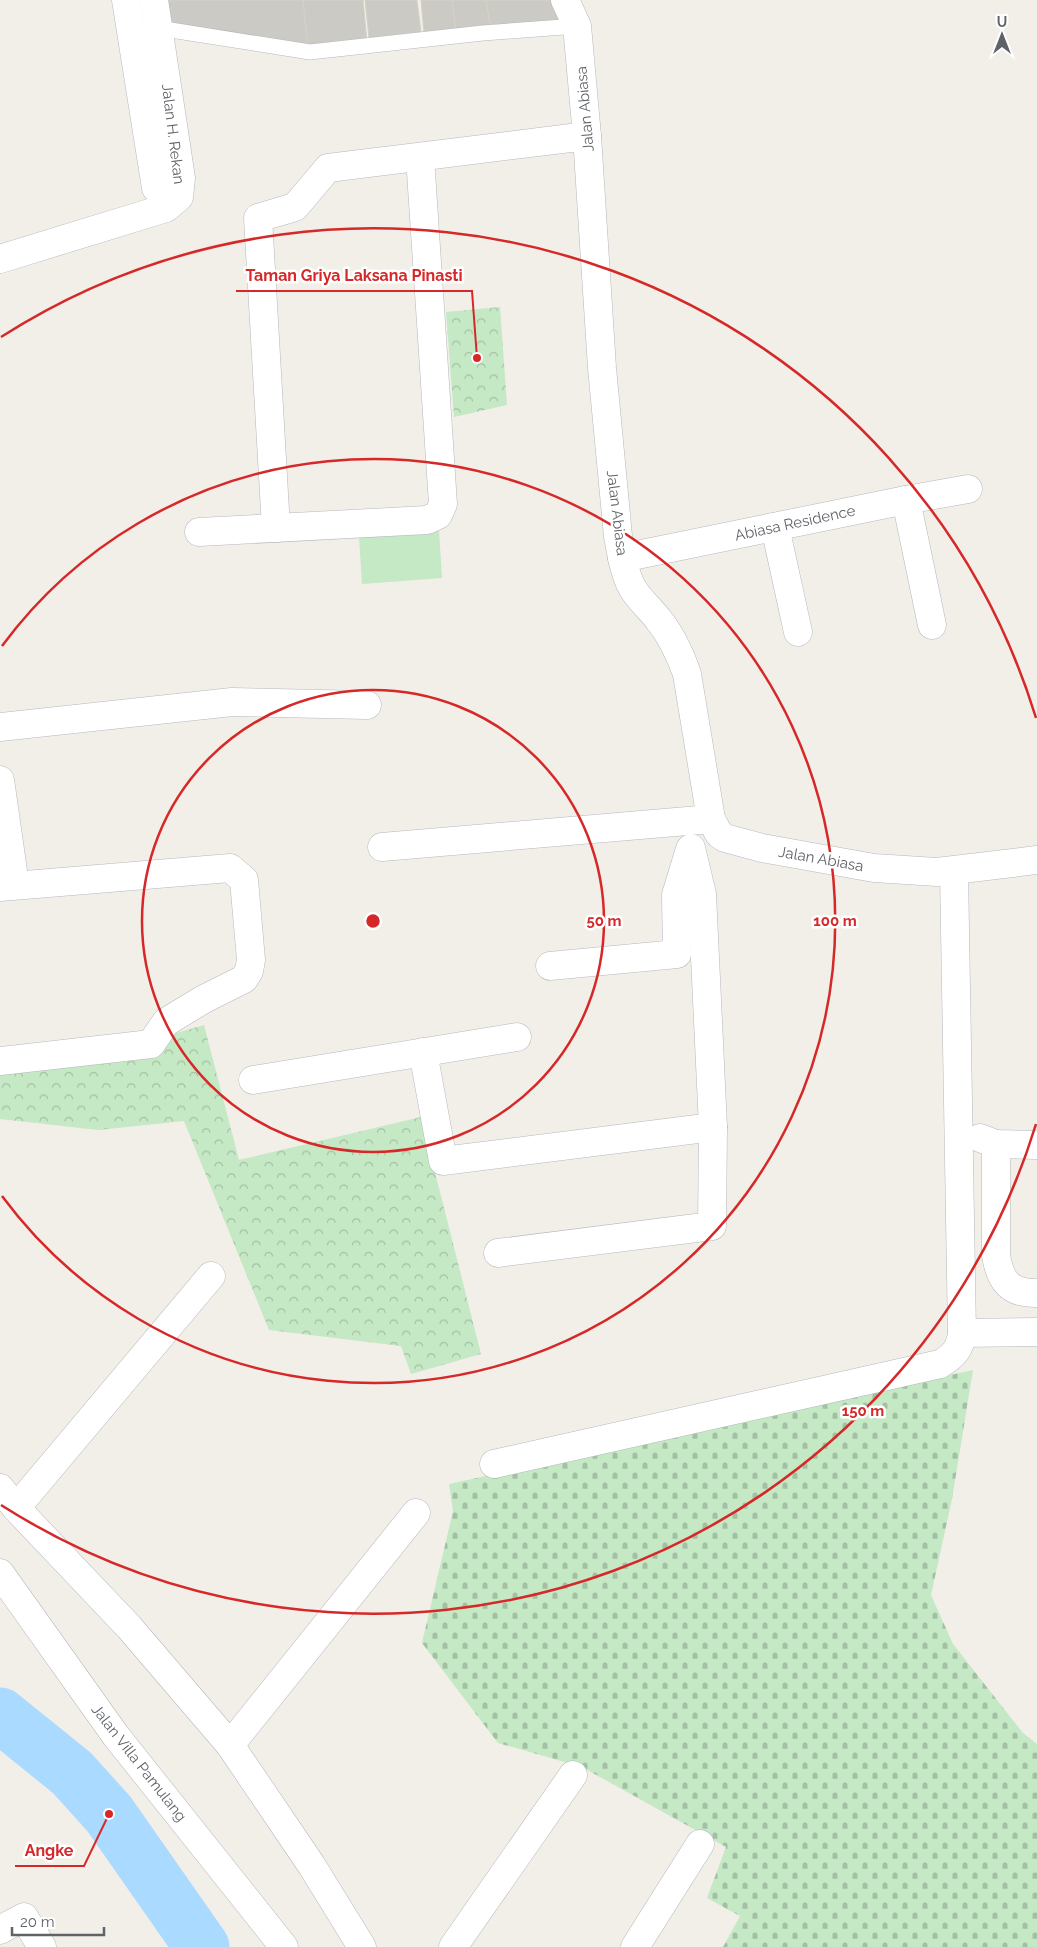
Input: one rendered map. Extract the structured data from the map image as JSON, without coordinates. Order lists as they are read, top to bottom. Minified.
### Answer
{"streets":{"street":["Jalan Abiasa","Jalan H. Rekan","Abiasa Residence","Jalan Villa Pamulang"]},"crossings":[["Jalan Abiasa","Abiasa Residence"]],"places":["Taman Griya Laksana Pinasti","Angke"],"scale_bar":"20 m","north":"top","rings":["50 m","100 m","150 m"]}
